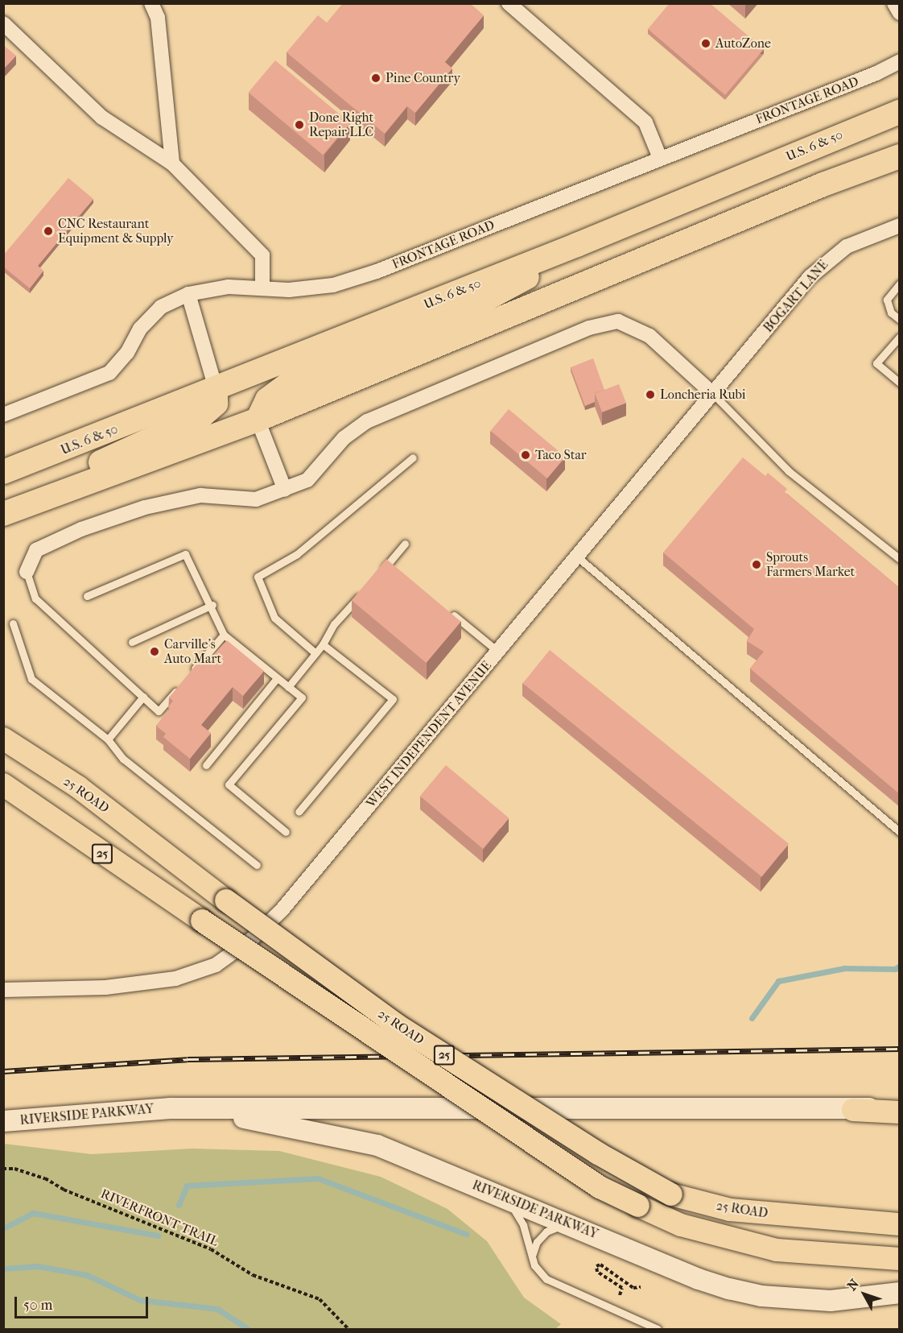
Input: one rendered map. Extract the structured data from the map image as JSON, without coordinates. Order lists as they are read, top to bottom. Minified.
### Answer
{"streets":{"highway":["U.S. 6 & 50"],"main road":["25 ROAD","25","RIVERSIDE PARKWAY"],"street":["FRONTAGE ROAD","BOGART LANE","WEST INDEPENDENT AVENUE"],"path":["RIVERFRONT TRAIL"]},"crossings":[["BOGART LANE","WEST INDEPENDENT AVENUE"]],"places":["AutoZone","Pine Country","Done Right Repair LLC","CNC Restaurant Equipment & Supply","Loncheria Rubi","Taco Star","Sprouts Farmers Market","Carville's Auto Mart"],"scale_bar":"50 m","north":"top left"}
